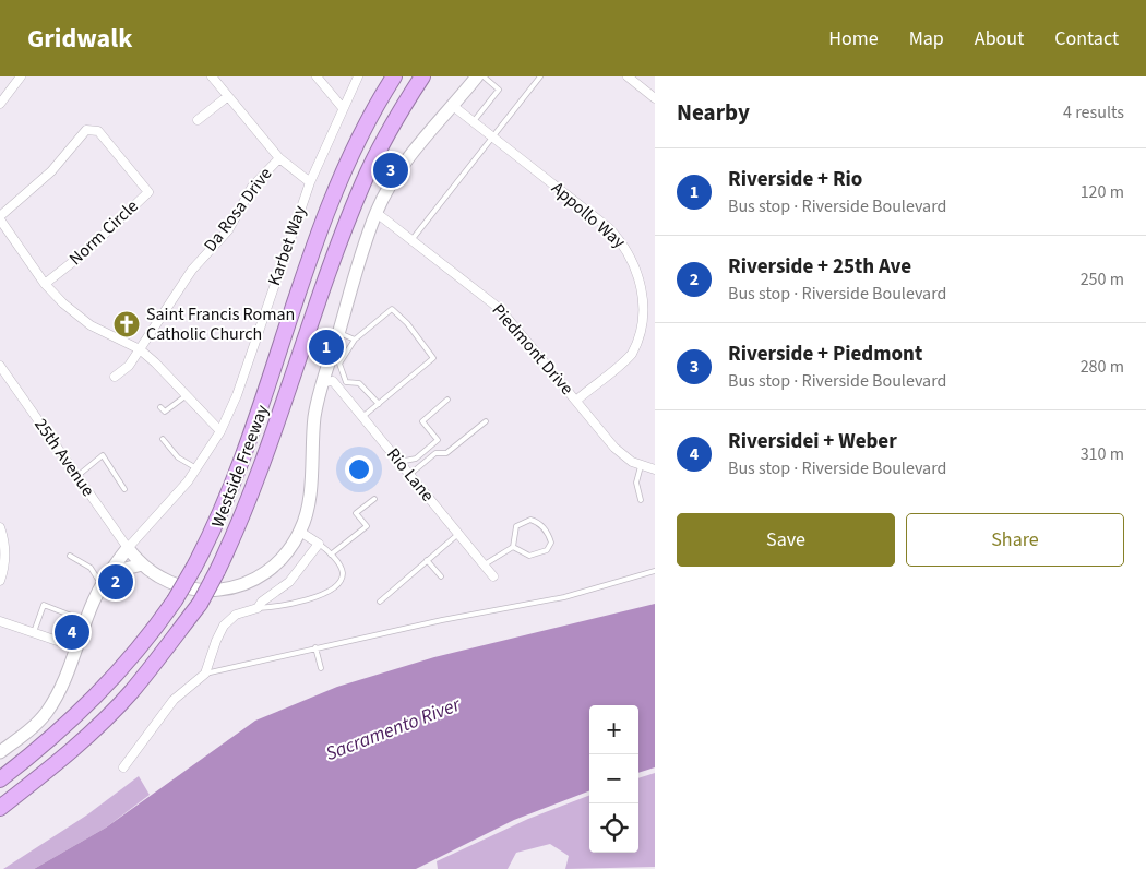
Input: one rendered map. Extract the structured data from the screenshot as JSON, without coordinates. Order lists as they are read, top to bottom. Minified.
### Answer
{"streets":{"highway":["Westside Freeway"],"street":["Da Rosa Drive","Appollo Way","Norm Circle","Karbet Way","Piedmont Drive","25th Avenue","Rio Lane"]},"crossings":[["Da Rosa Drive","Karbet Way"],["Appollo Way","Piedmont Drive"],["Karbet Way","25th Avenue"]],"water":["Sacramento River"],"places":{"church":["Saint Francis Roman Catholic Church"]},"page":{"header":"Gridwalk","nav":["Home","Map","About","Contact"],"heading":["Nearby","4 results"],"list":[{"mark":"1","name":"Riverside + Rio","note":"Bus stop · Riverside Boulevard","value":"120 m"},{"mark":"2","name":"Riverside + 25th Ave","note":"Bus stop · Riverside Boulevard","value":"250 m"},{"mark":"3","name":"Riverside + Piedmont","note":"Bus stop · Riverside Boulevard","value":"280 m"},{"mark":"4","name":"Riversidei + Weber","note":"Bus stop · Riverside Boulevard","value":"310 m"}],"pins":["3","1","2","4"],"buttons":["Save","Share"],"map_buttons":["+","−"]}}
